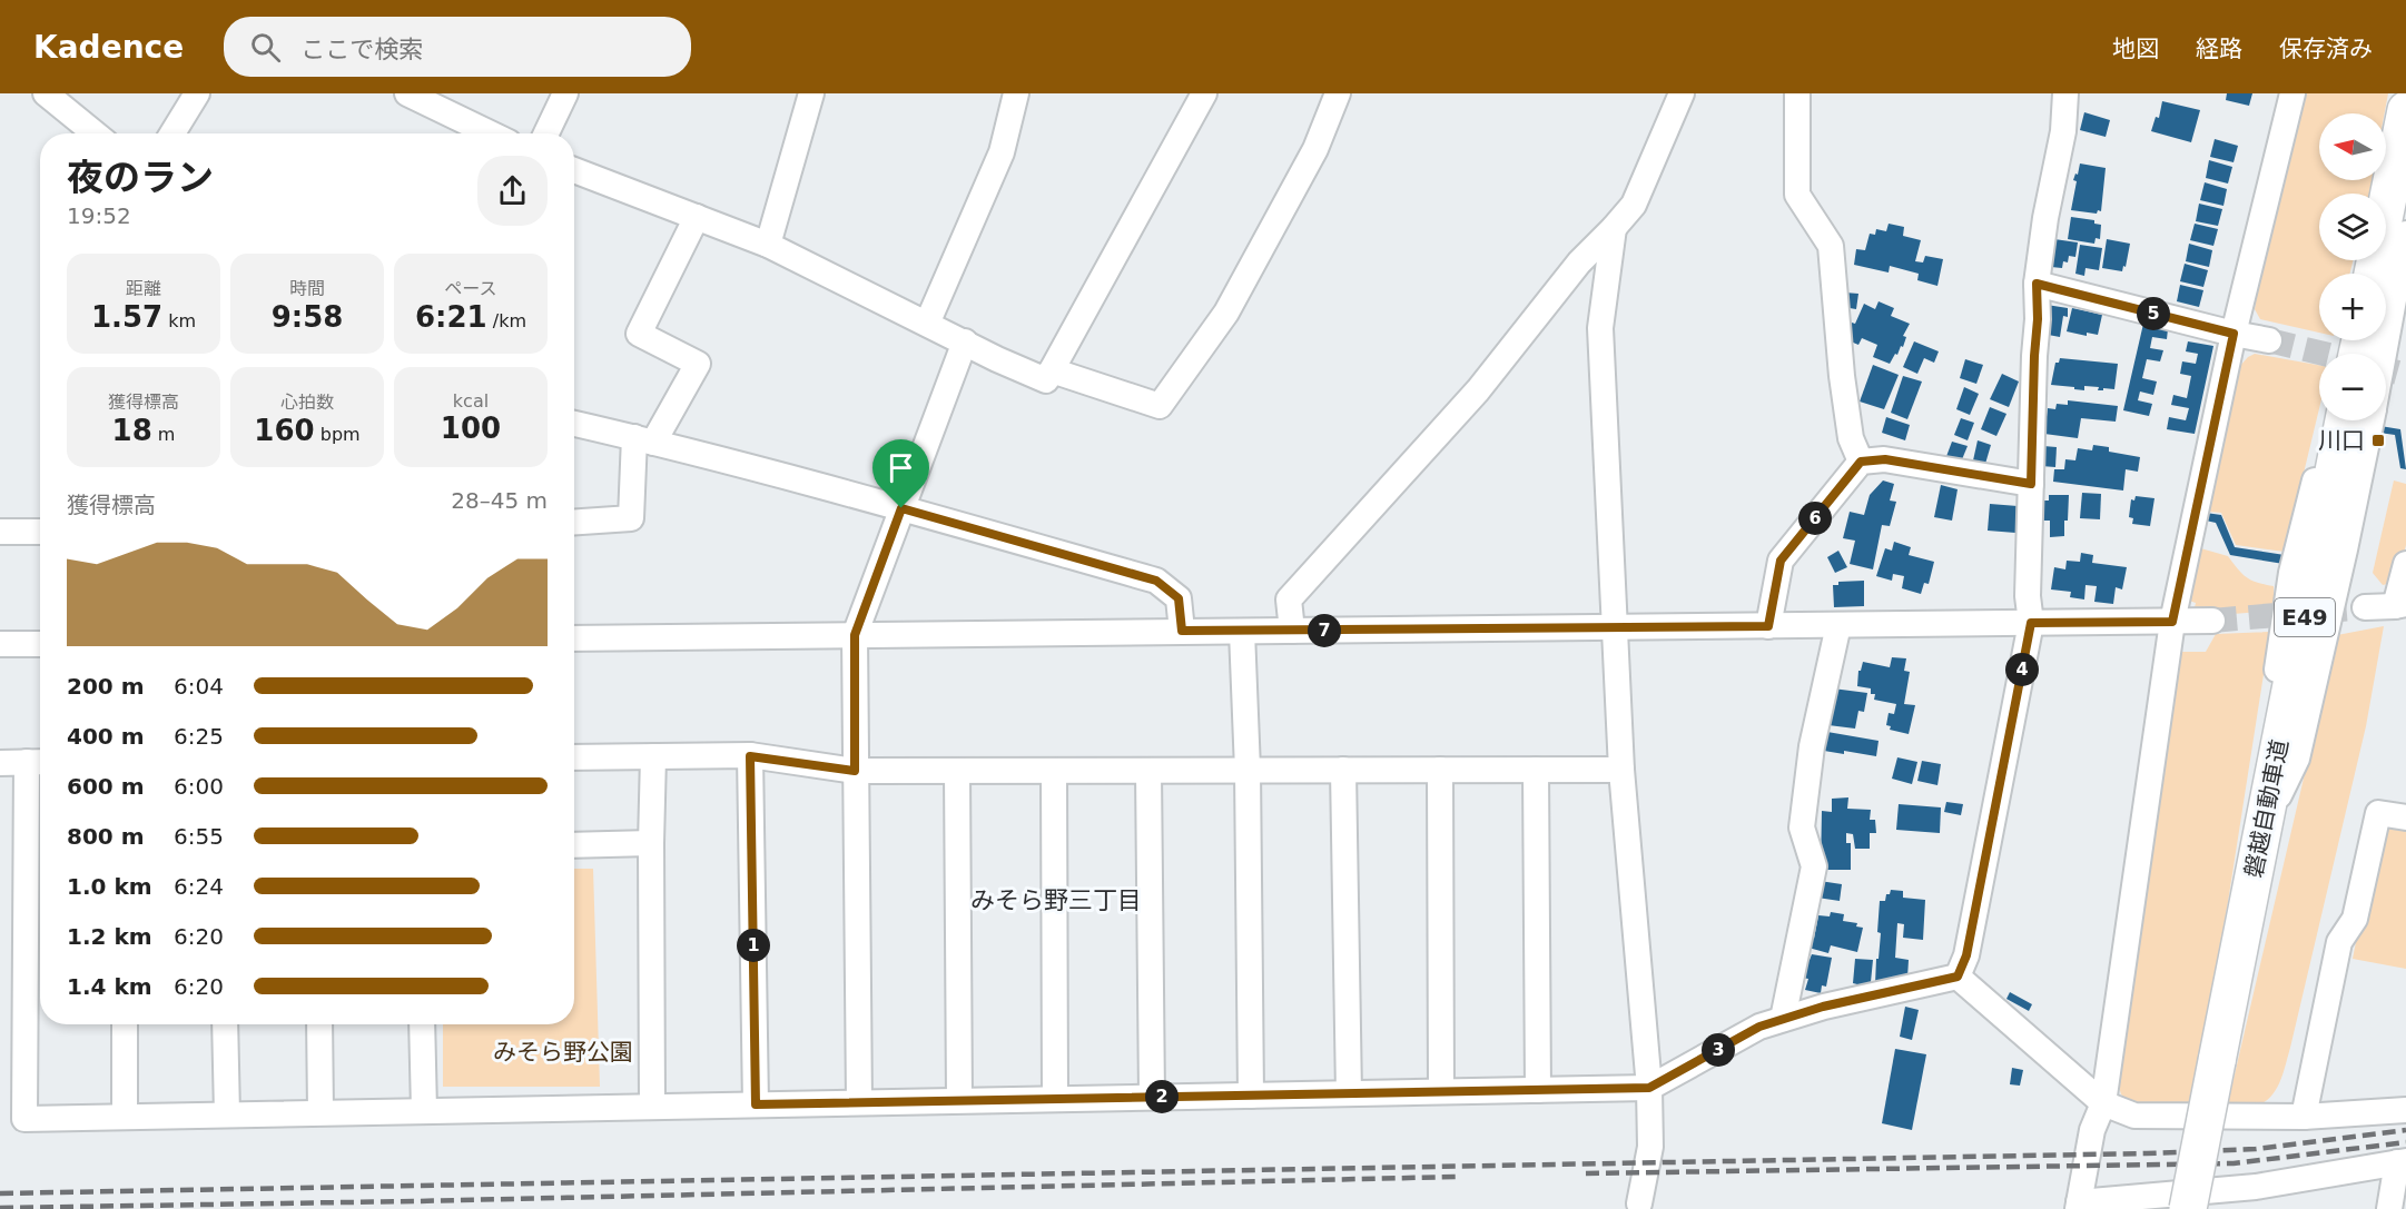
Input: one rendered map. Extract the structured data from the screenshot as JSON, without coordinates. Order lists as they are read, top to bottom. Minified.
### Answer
{"streets":{"highway":["E49","磐越自動車道"]},"districts":["みそら野三丁目"],"parks":["みそら野公園"],"places":{"transit":["川口"]},"north":"left","page":{"header":"Kadence","search":"ここで検索","nav":["地図","経路","保存済み"],"map_buttons":["+","−"],"heading":["夜のラン","19:52"],"stats":[["距離","1.57 km"],["時間","9:58"],["ペース","6:21 /km"],["獲得標高","18 m"],["心拍数","160 bpm"],["kcal","100"]],"pins":["5","6","7","4","1","3","2"],"chart":["獲得標高","28–45 m"],"list":[{"name":"200 m","note":"6:04"},{"name":"400 m","note":"6:25"},{"name":"600 m","note":"6:00"},{"name":"800 m","note":"6:55"},{"name":"1.0 km","note":"6:24"},{"name":"1.2 km","note":"6:20"},{"name":"1.4 km","note":"6:20"}]}}
